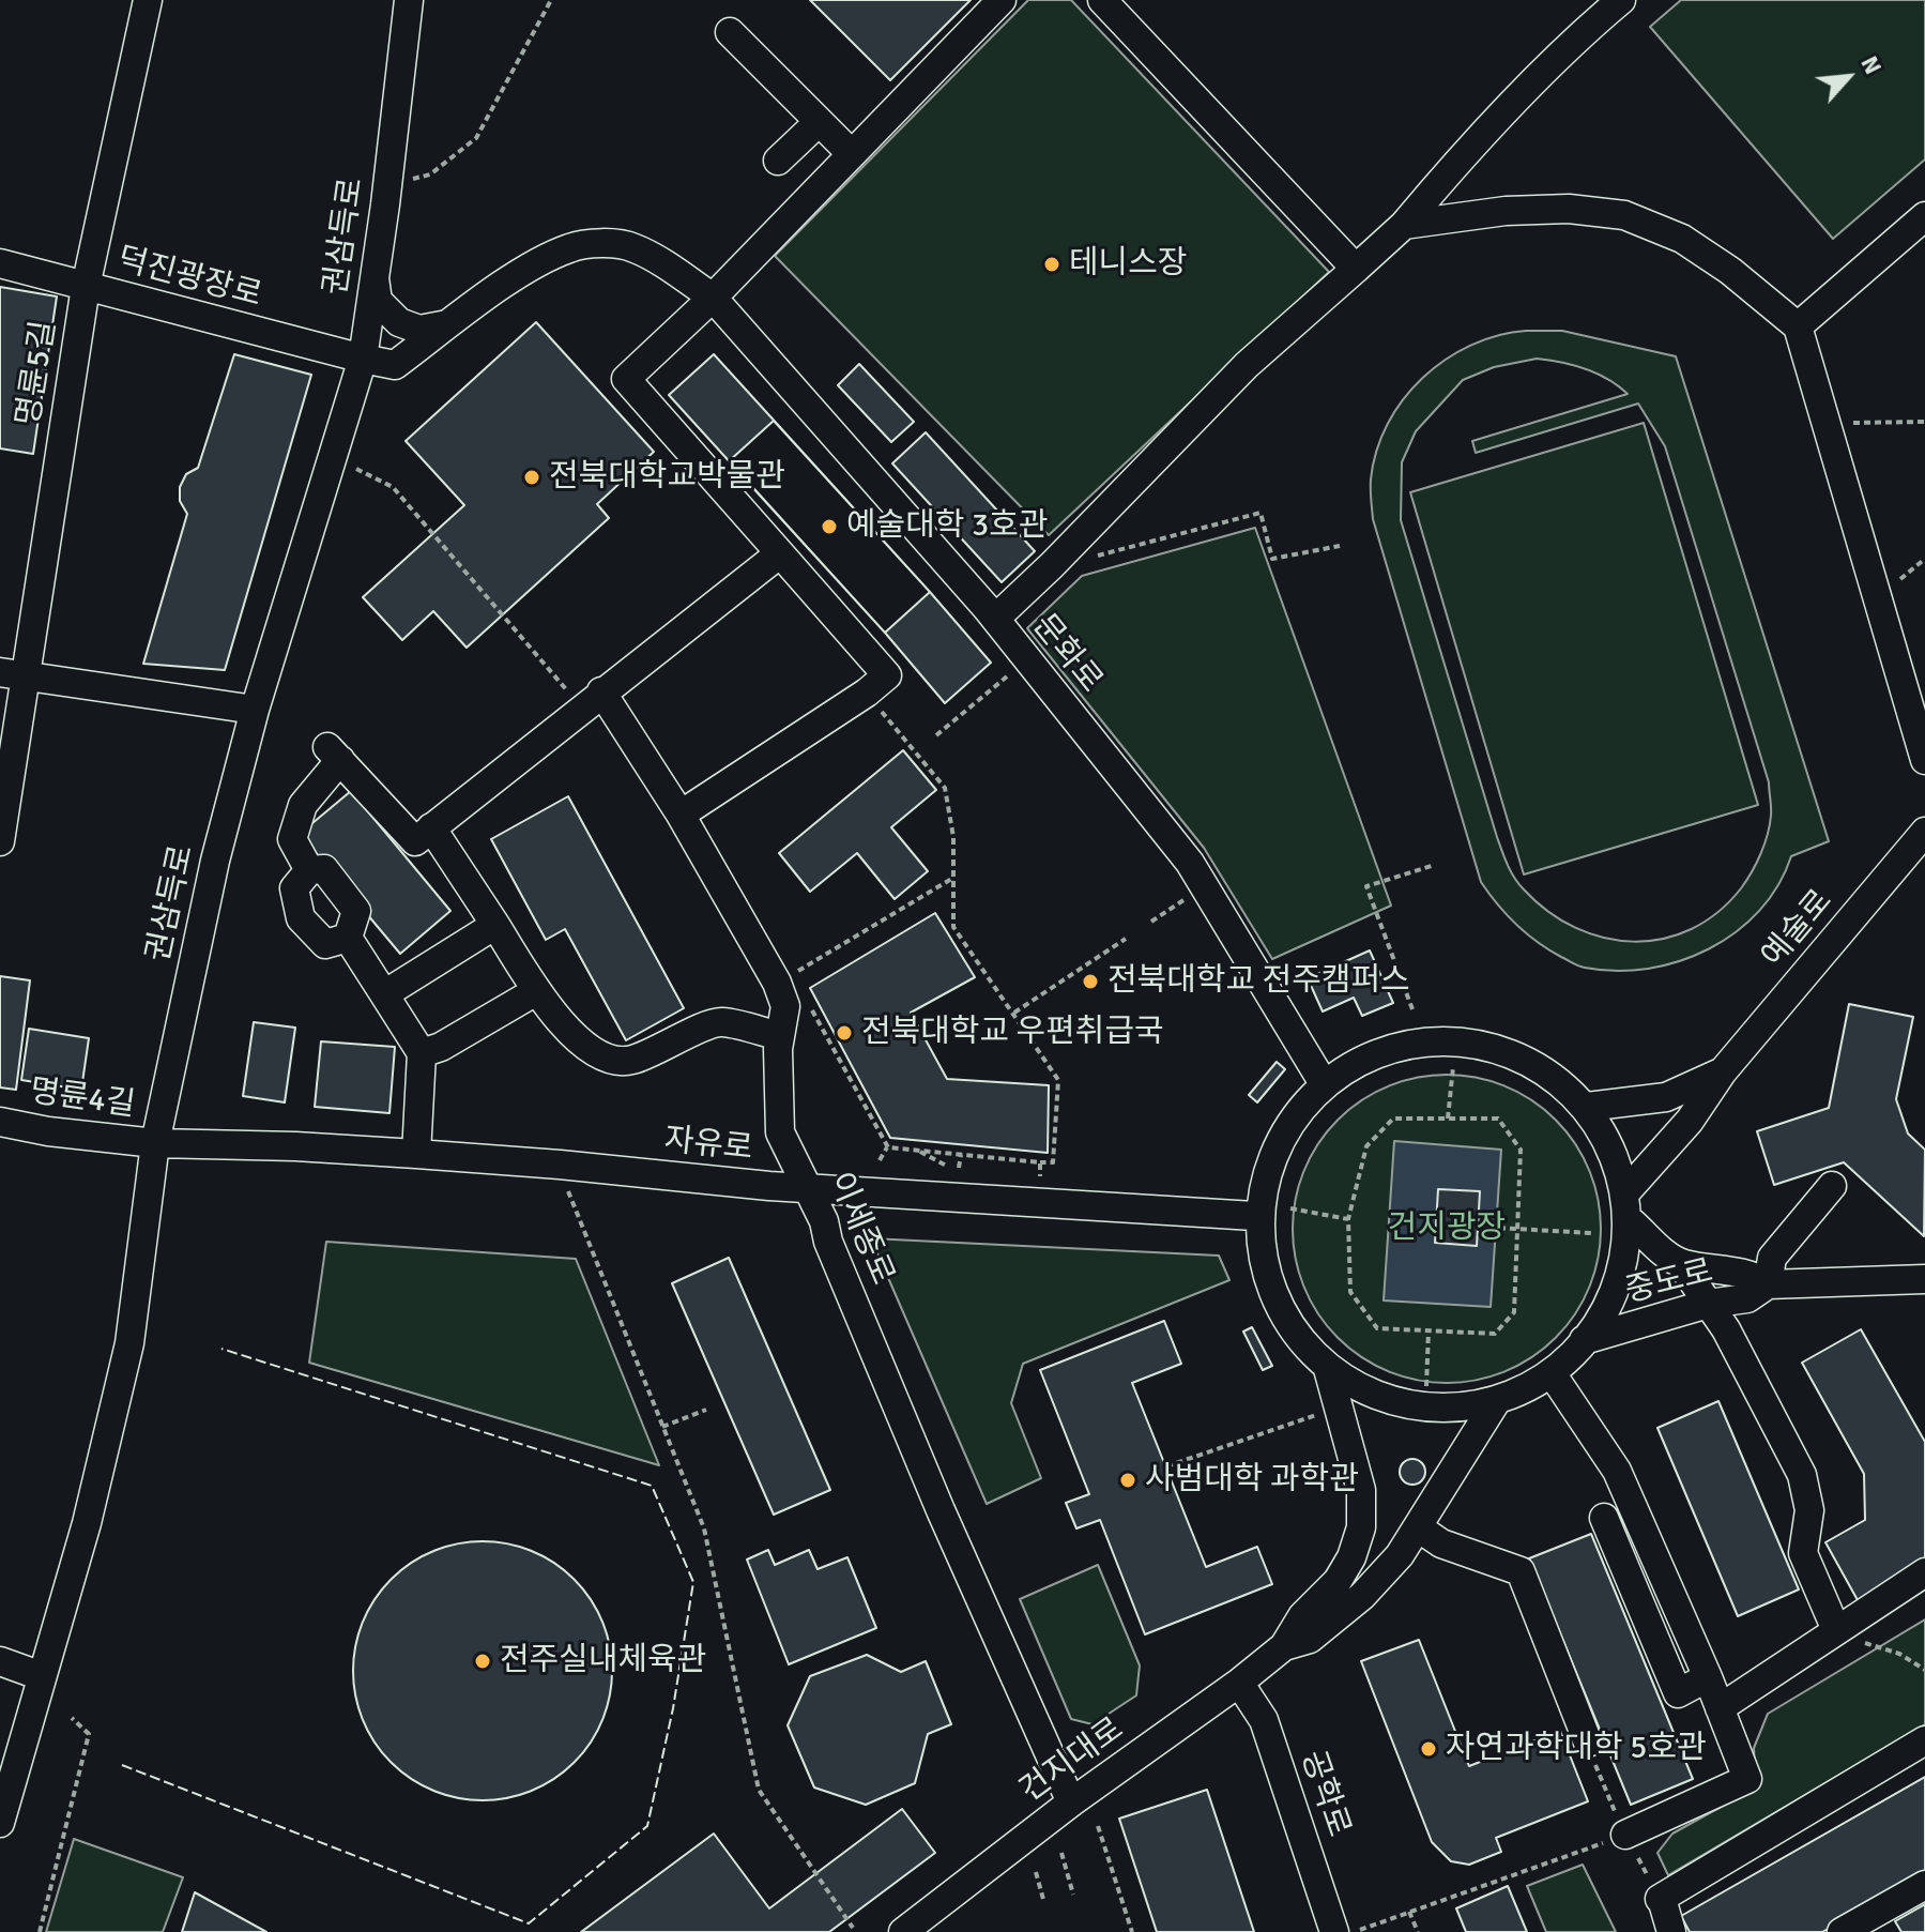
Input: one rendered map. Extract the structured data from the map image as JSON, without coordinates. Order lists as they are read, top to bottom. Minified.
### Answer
{"streets":{"street":["권삼득로","덕진광장로","명륜5길","문화로","예술로","명륜4길","자유로","이세종로","중도로","건지대로","공학로"]},"crossings":[["권삼득로","덕진광장로"],["권삼득로","명륜4길"],["권삼득로","자유로"],["덕진광장로","명륜5길"],["덕진광장로","문화로"],["명륜4길","자유로"],["자유로","이세종로"],["이세종로","건지대로"],["건지대로","공학로"]],"parks":["건지광장"],"places":["테니스장","전북대학교박물관","예술대학 3호관","전북대학교 전주캠퍼스","전북대학교 우편취급국","사범대학 과학관","전주실내체육관","자연과학대학 5호관"],"north":"top right"}
